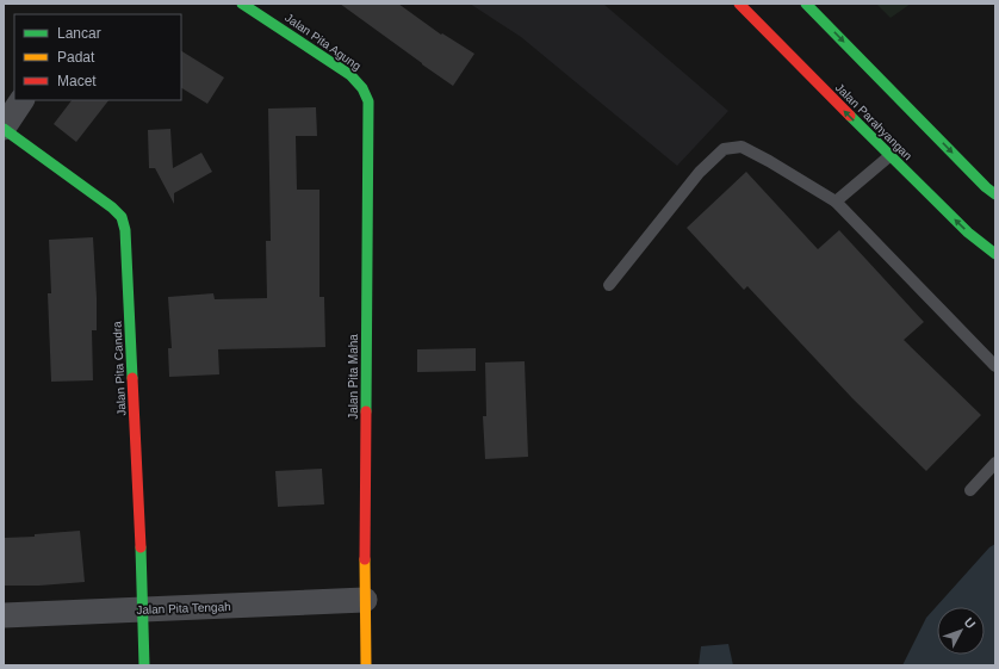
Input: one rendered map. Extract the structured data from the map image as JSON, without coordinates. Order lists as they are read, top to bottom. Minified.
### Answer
{"streets":{"street":["Jalan Pita Agung","Jalan Parahyangan","Jalan Pita Candra","Jalan Pita Maha","Jalan Pita Tengah"]},"crossings":[["Jalan Pita Agung","Jalan Pita Maha"],["Jalan Pita Candra","Jalan Pita Tengah"],["Jalan Pita Maha","Jalan Pita Tengah"]],"legend":["Lancar","Padat","Macet"],"north":"top right"}
